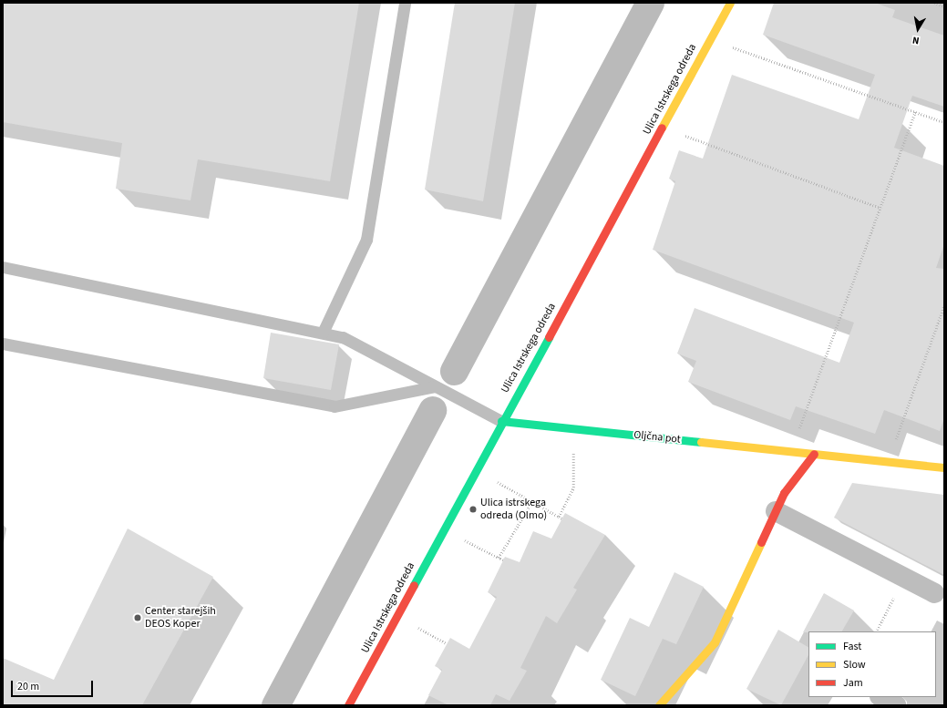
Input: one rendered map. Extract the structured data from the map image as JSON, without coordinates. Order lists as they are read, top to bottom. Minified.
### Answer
{"streets":{"street":["Ulica Istrskega odreda","Oljčna pot"]},"crossings":[["Ulica Istrskega odreda","Oljčna pot"]],"places":["Ulica istrskega odreda (Olmo)","Center starejših DEOS Koper"],"legend":["Fast","Slow","Jam"],"scale_bar":"20 m","north":"bottom"}
